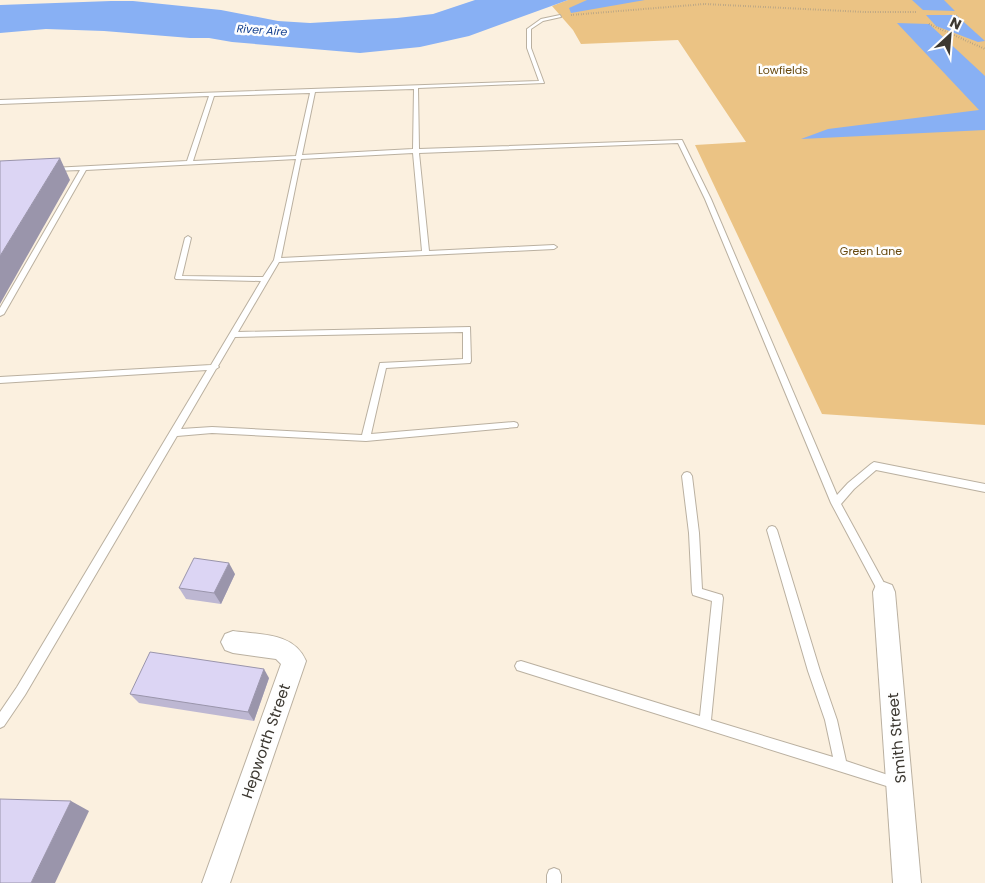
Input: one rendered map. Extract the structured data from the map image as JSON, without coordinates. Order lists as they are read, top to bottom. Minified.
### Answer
{"streets":{"street":["Smith Street","Hepworth Street"]},"water":["River Aire"],"parks":["Lowfields","Green Lane"],"north":"top right"}
